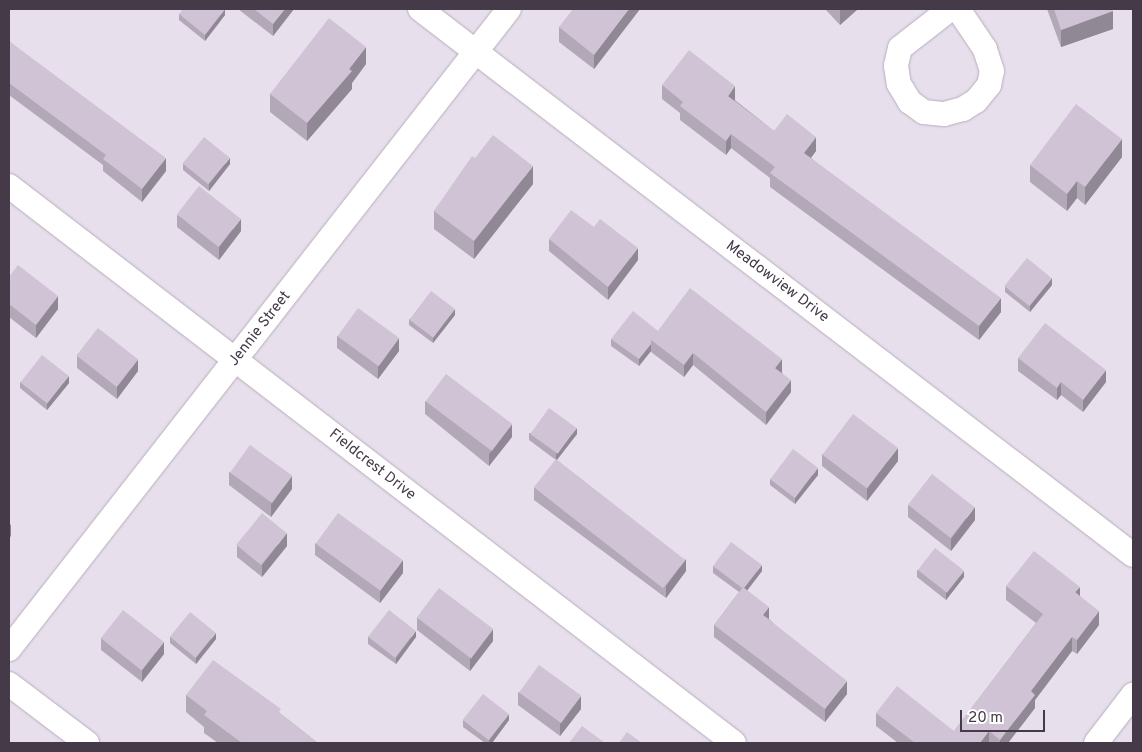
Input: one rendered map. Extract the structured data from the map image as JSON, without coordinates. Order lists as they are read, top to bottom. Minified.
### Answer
{"streets":{"street":["Meadowview Drive","Jennie Street","Fieldcrest Drive"]},"crossings":[["Meadowview Drive","Jennie Street"],["Jennie Street","Fieldcrest Drive"]],"scale_bar":"20 m"}
